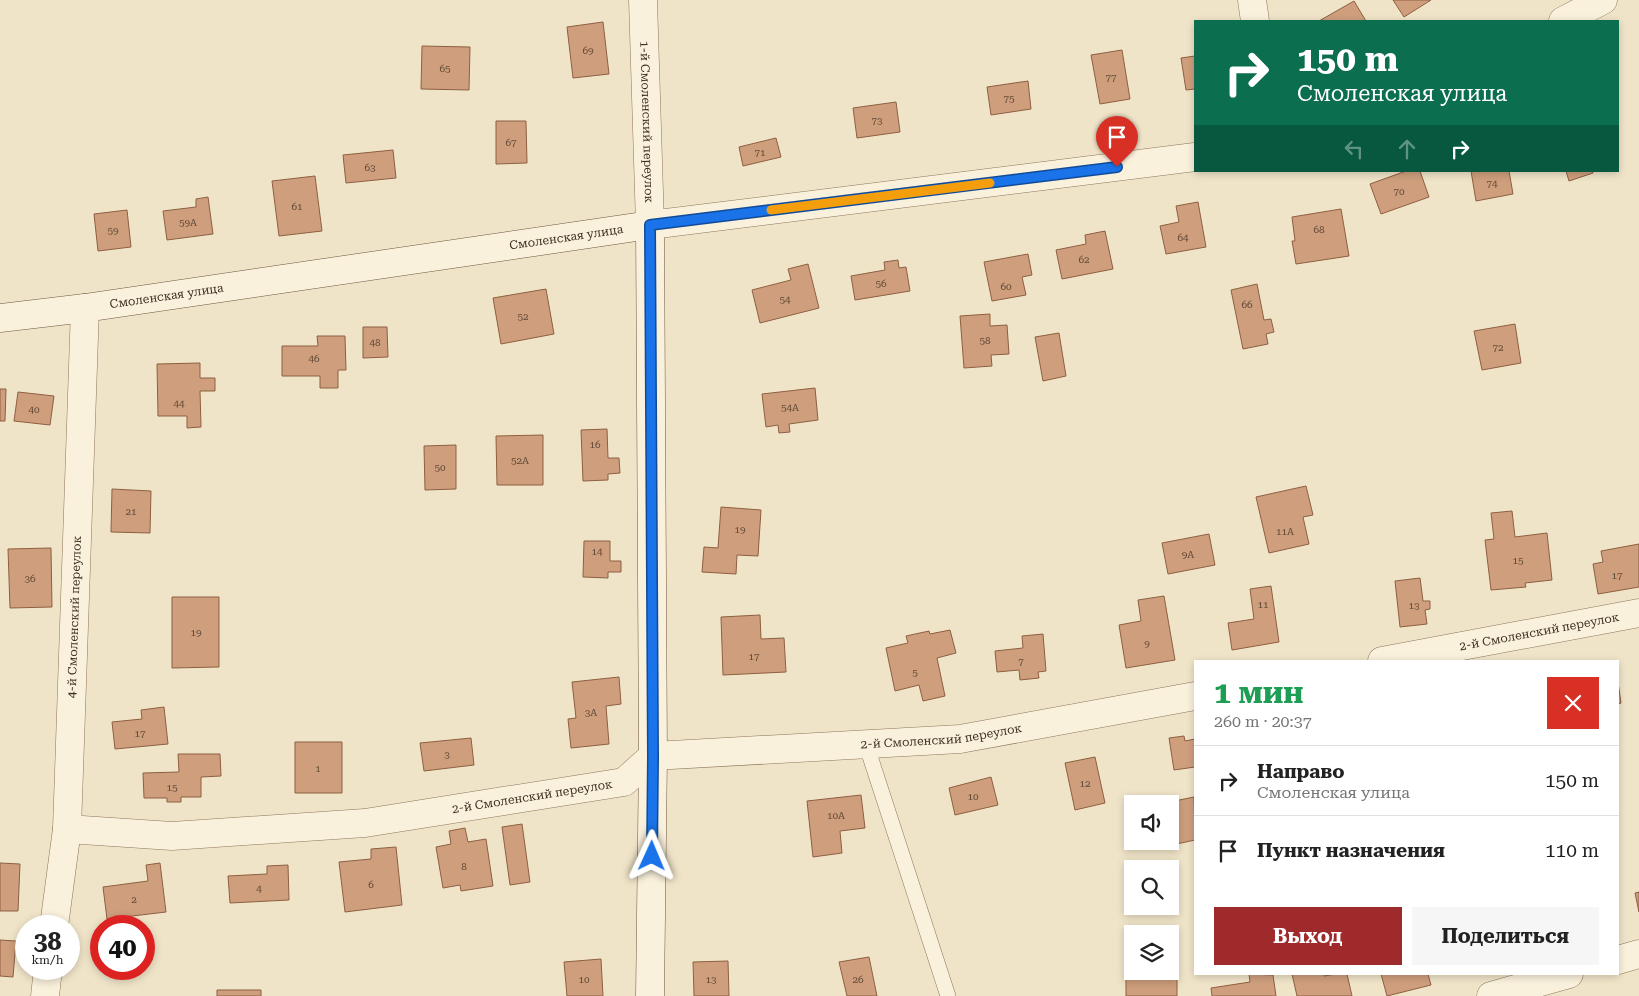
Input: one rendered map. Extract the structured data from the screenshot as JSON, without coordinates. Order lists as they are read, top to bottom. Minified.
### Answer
{"streets":{"street":["1-й Смоленский переулок","Смоленская улица","4-й Смоленский переулок","2-й Смоленский переулок"]},"crossings":[["1-й Смоленский переулок","Смоленская улица"],["1-й Смоленский переулок","2-й Смоленский переулок"],["Смоленская улица","4-й Смоленский переулок"],["4-й Смоленский переулок","2-й Смоленский переулок"]],"house_numbers":["69","65","77","75","73","67","71","63","74","70","61","59А","68","59","64","62","56","60","54","66","52","58","48","72","46","44","54А","40","16","52А","50","21","19","11А","14","9А","15","17","36","11","13","19","9","17","7","5","3А","17","3","1","12","15","10","10А","8","6","4","2","10","13","26"],"page":{"turn":["150 m","Смоленская улица"],"heading":["1 мин","260 m · 20:37"],"list":[{"name":"Направо","note":"Смоленская улица","value":"150 m"},{"name":"Пункт назначения","value":"110 m"}],"buttons":["Выход","Поделиться"],"speed":"38 km/h","limit":"40"}}
